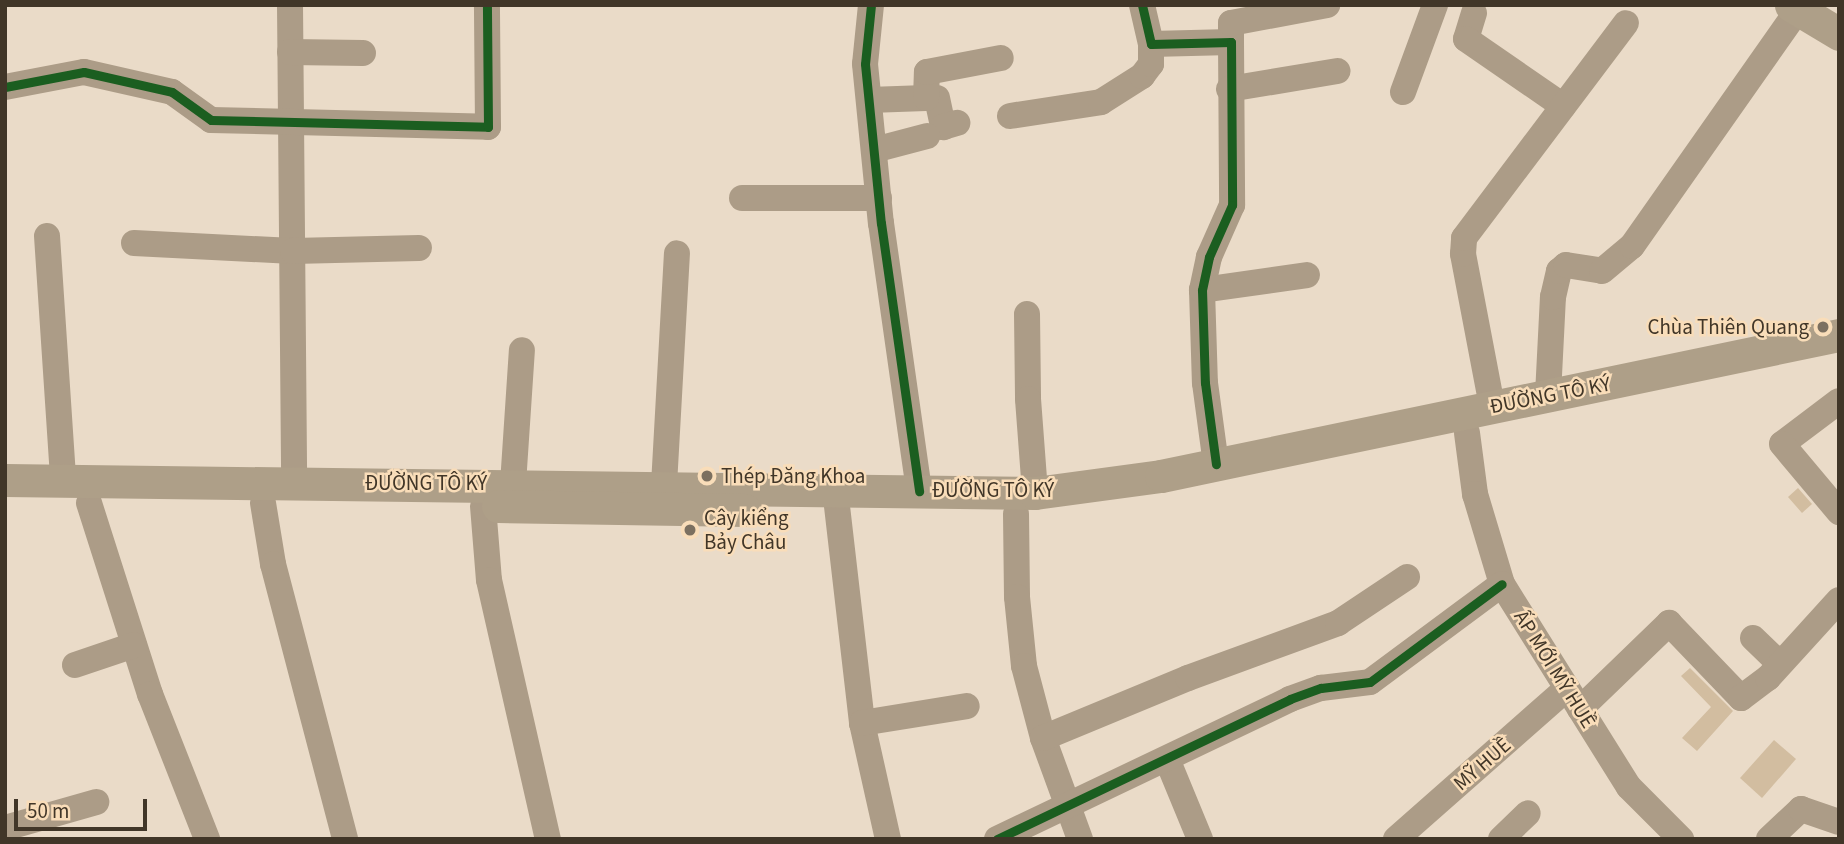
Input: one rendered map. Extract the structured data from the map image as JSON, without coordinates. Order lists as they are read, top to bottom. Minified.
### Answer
{"streets":{"main road":["ĐƯỜNG TÔ KÝ"],"street":["ẤP MỚI MỸ HUỀ","MỸ HUỀ"]},"crossings":[["ĐƯỜNG TÔ KÝ","ẤP MỚI MỸ HUỀ"],["ẤP MỚI MỸ HUỀ","MỸ HUỀ"]],"places":["Chùa Thiên Quang","Thép Đăng Khoa","Cây kiểng Bảy Châu"],"scale_bar":"50 m"}
